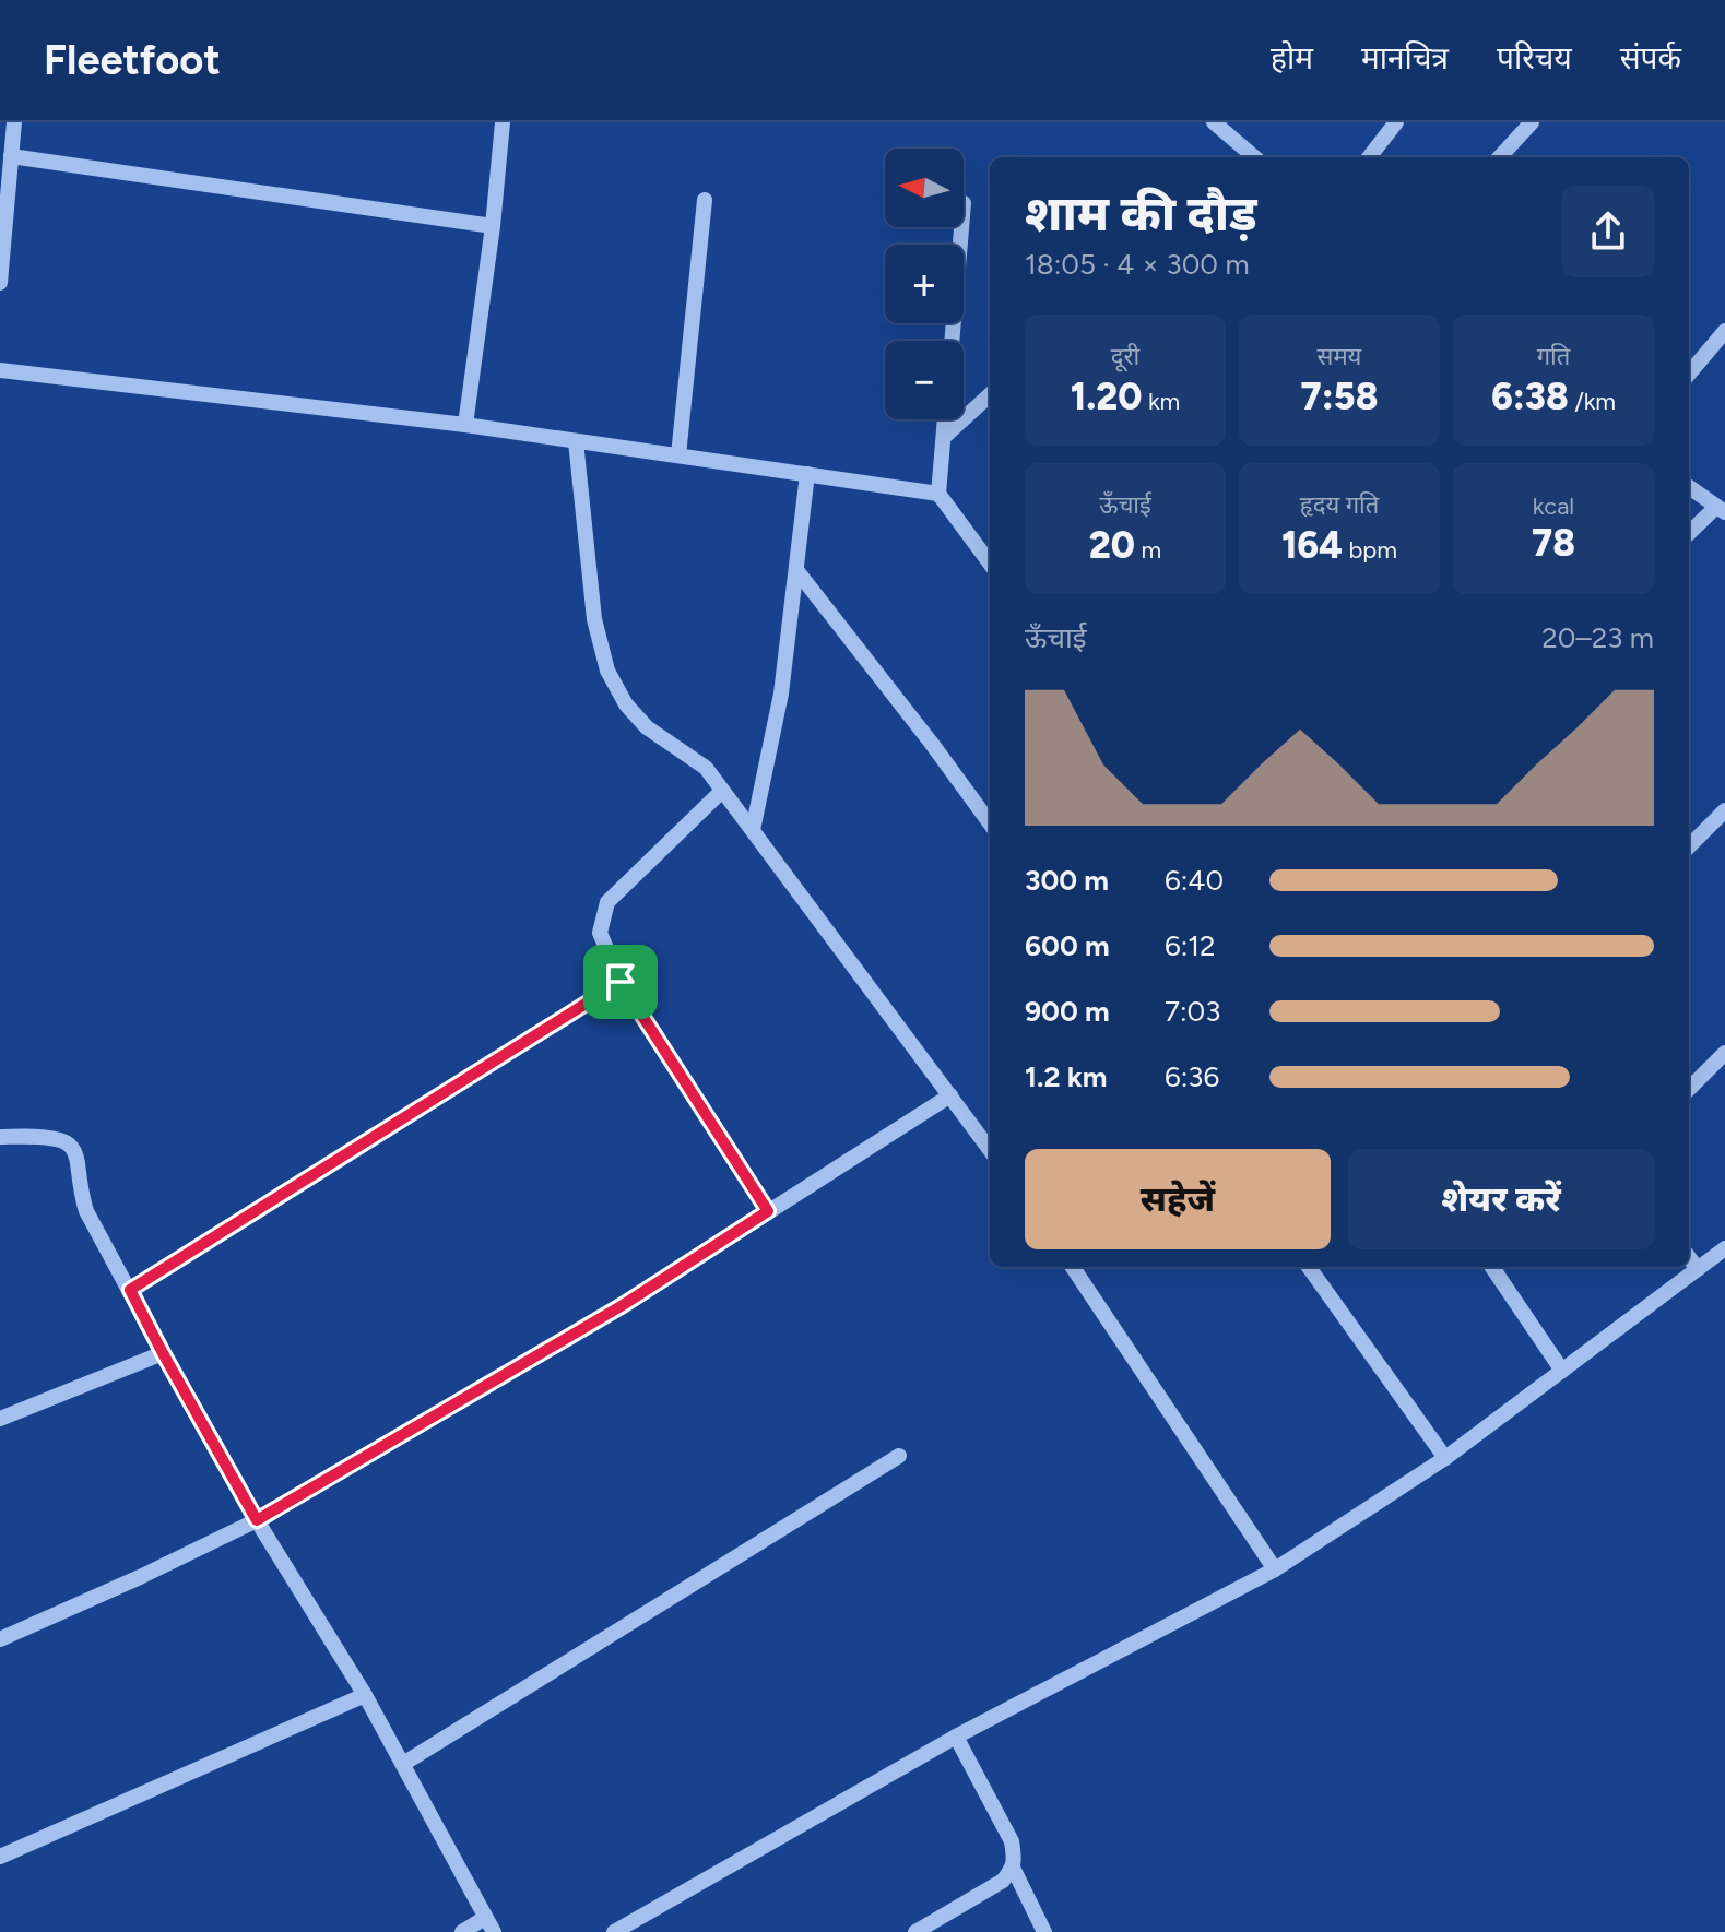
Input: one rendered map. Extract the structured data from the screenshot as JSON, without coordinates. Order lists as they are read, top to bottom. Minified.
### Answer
{"north":"left","page":{"header":"Fleetfoot","nav":["होम","मानचित्र","परिचय","संपर्क"],"map_buttons":["+","−"],"heading":["शाम की दौड़","18:05 · 4 × 300 m"],"stats":[["दूरी","1.20 km"],["समय","7:58"],["गति","6:38 /km"],["ऊँचाई","20 m"],["हृदय गति","164 bpm"],["kcal","78"]],"chart":["ऊँचाई","20–23 m"],"list":[{"name":"300 m","note":"6:40"},{"name":"600 m","note":"6:12"},{"name":"900 m","note":"7:03"},{"name":"1.2 km","note":"6:36"}],"buttons":["सहेजें","शेयर करें"]}}
